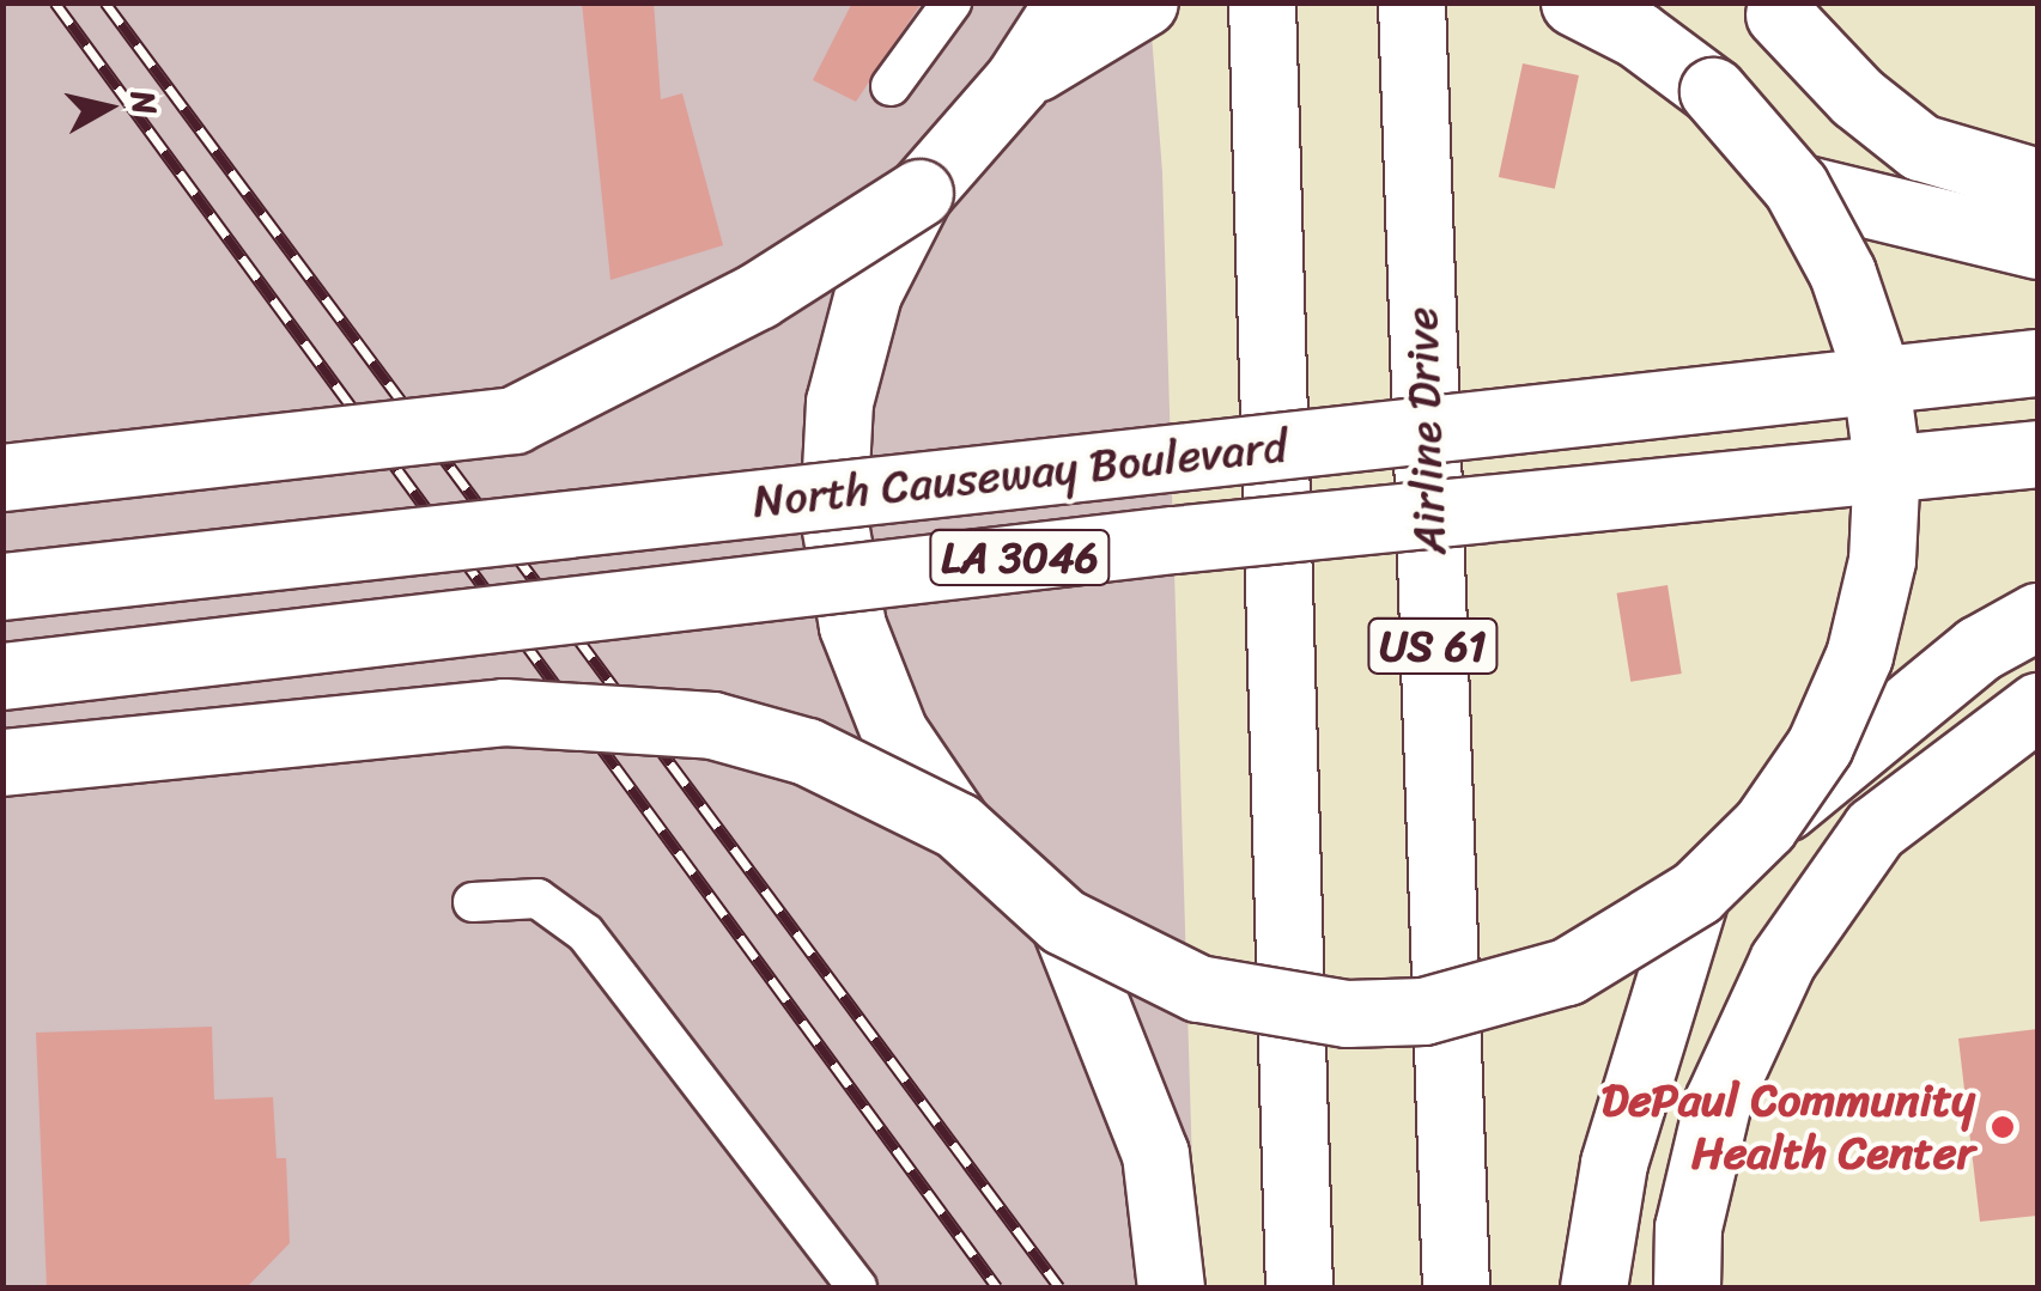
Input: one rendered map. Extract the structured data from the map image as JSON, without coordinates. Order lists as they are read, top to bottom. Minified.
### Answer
{"streets":{"main road":["Airline Drive","North Causeway Boulevard","LA 3046","US 61"]},"places":["DePaul Community Health Center"],"north":"right"}
